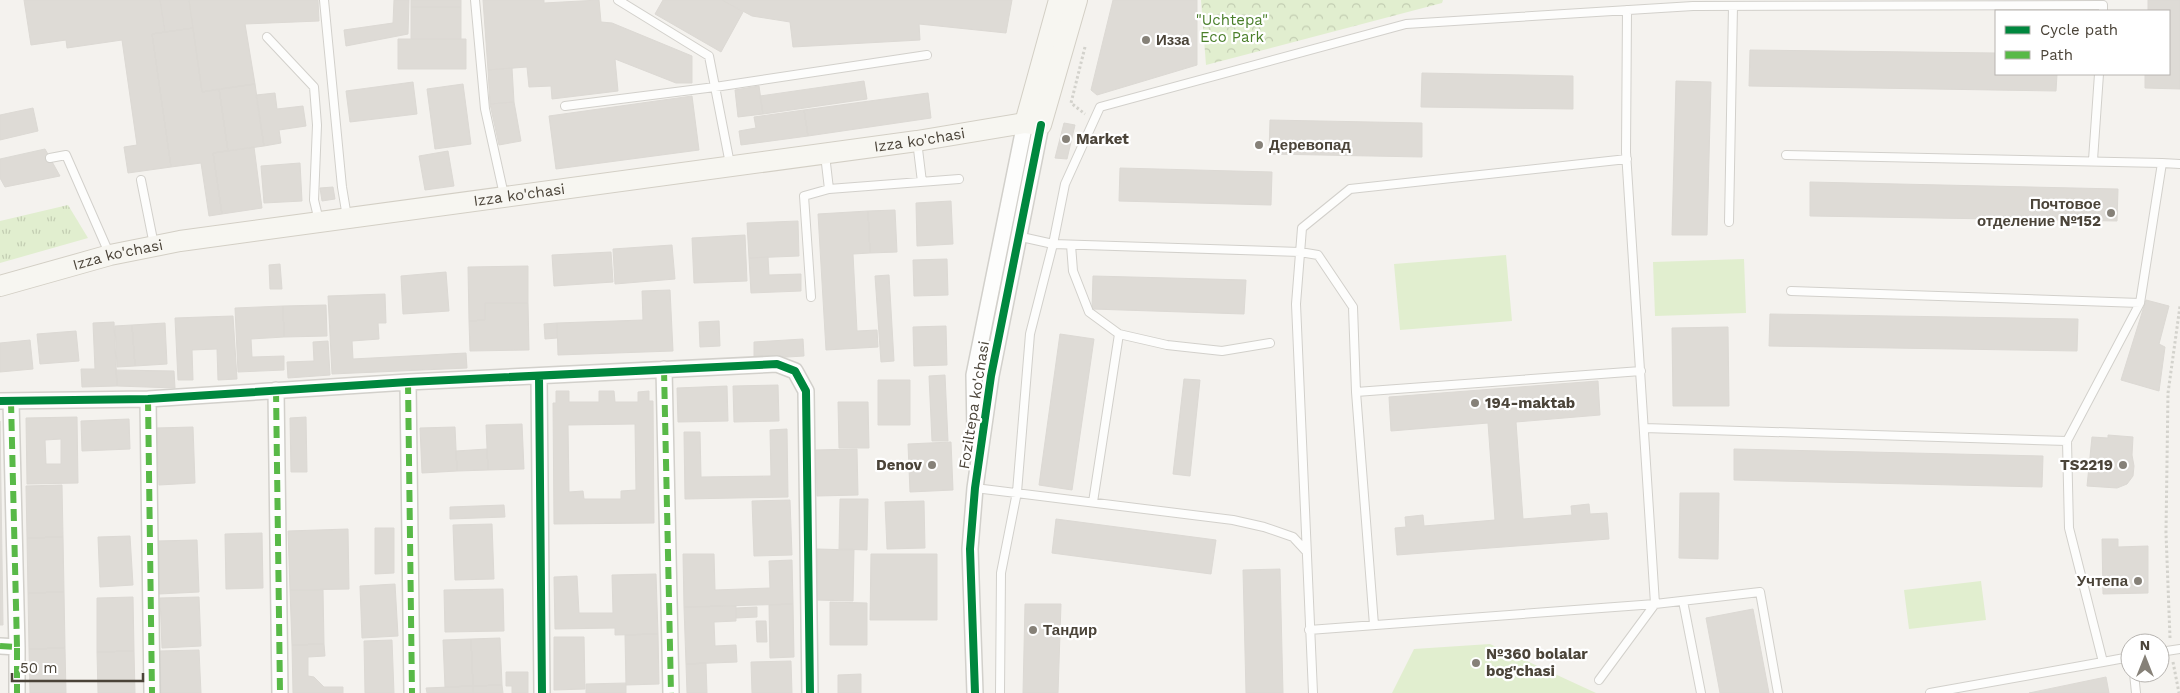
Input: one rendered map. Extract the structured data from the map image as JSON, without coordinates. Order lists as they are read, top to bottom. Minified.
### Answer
{"streets":{"main road":["Izza ko'chasi","Foziltepa ko'chasi"]},"crossings":[["Izza ko'chasi","Foziltepa ko'chasi"]],"parks":["\"Uchtepa\" Eco Park"],"places":["Изза","Market","Деревопад","Почтовое отделение №152","194-maktab","Denov","TS2219","Учтепа","Тандир","№360 bolalar bog'chasi"],"legend":["Cycle path","Path"],"scale_bar":"50 m","north":"top"}
